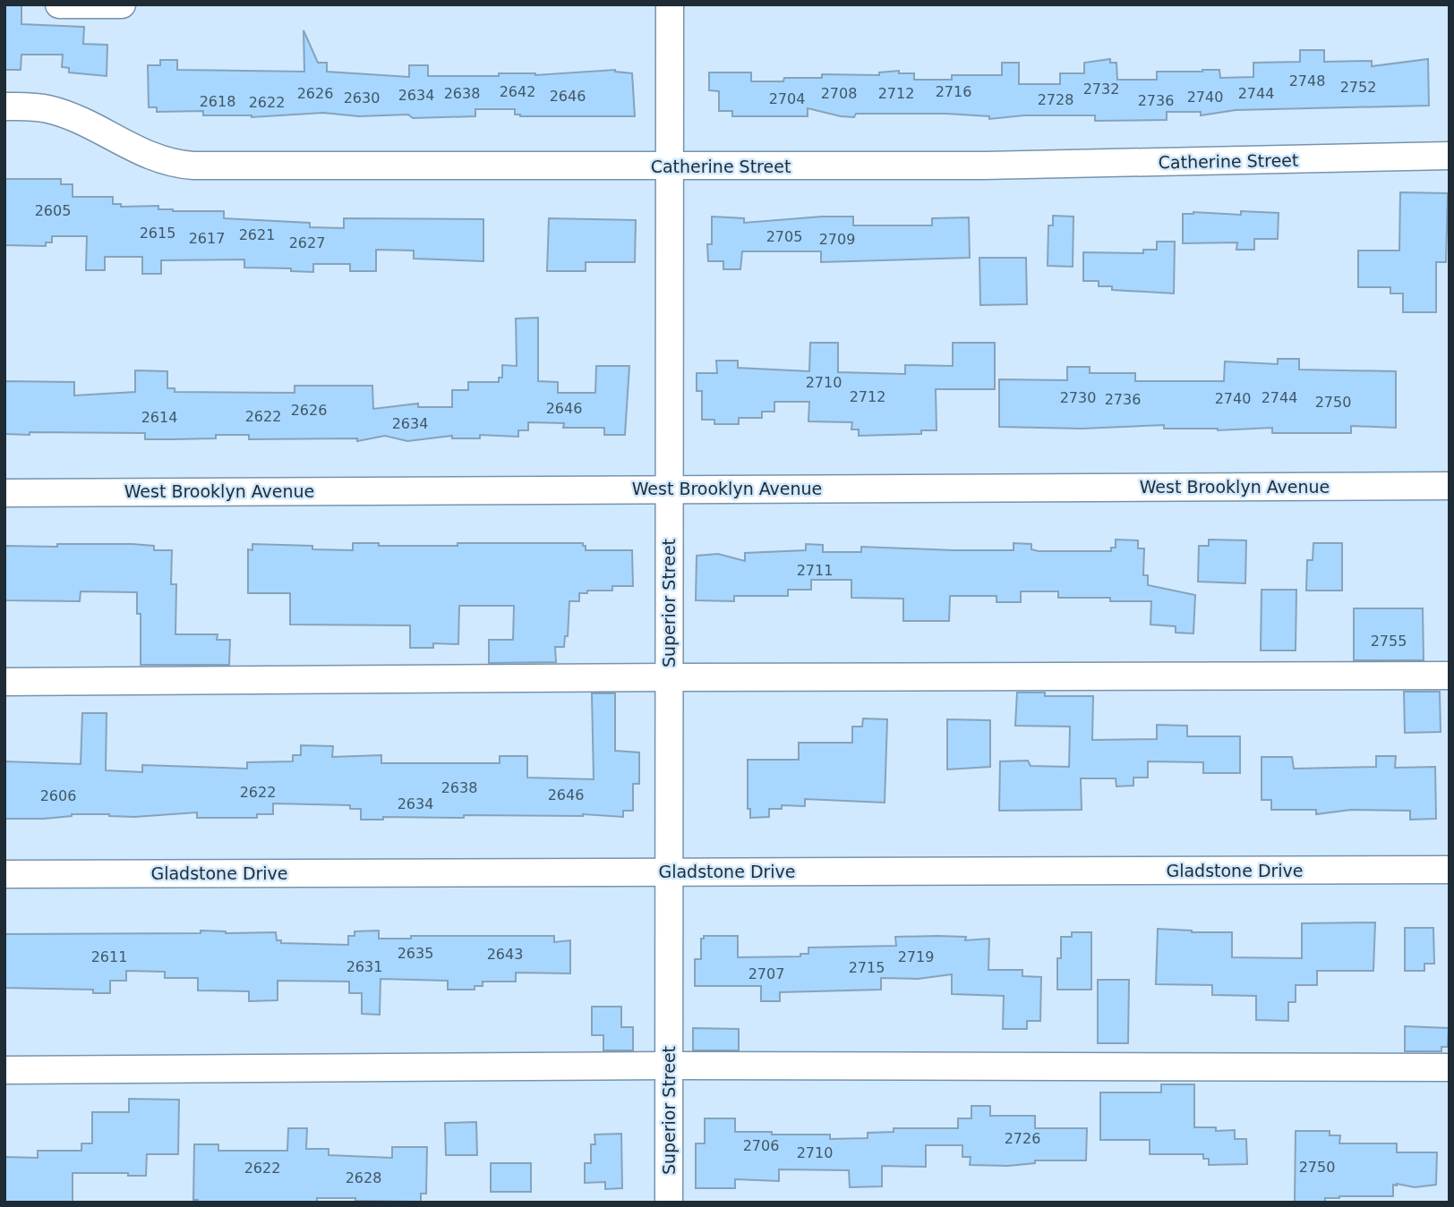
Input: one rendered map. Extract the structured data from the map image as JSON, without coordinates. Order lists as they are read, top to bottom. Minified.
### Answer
{"streets":{"street":["Catherine Street","West Brooklyn Avenue","Superior Street","Gladstone Drive"]},"crossings":[["Catherine Street","Superior Street"],["West Brooklyn Avenue","Superior Street"],["Superior Street","Gladstone Drive"]],"house_numbers":["2748","2752","2732","2642","2716","2626","2638","2708","2712","2744","2634","2646","2740","2630","2704","2728","2736","2618","2622","2605","2615","2621","2705","2617","2709","2627","2710","2712","2730","2744","2740","2736","2750","2646","2626","2622","2614","2634","2711","2755","2638","2622","2646","2606","2634","2635","2643","2611","2719","2631","2715","2707","2726","2706","2710","2750","2622","2628"]}
